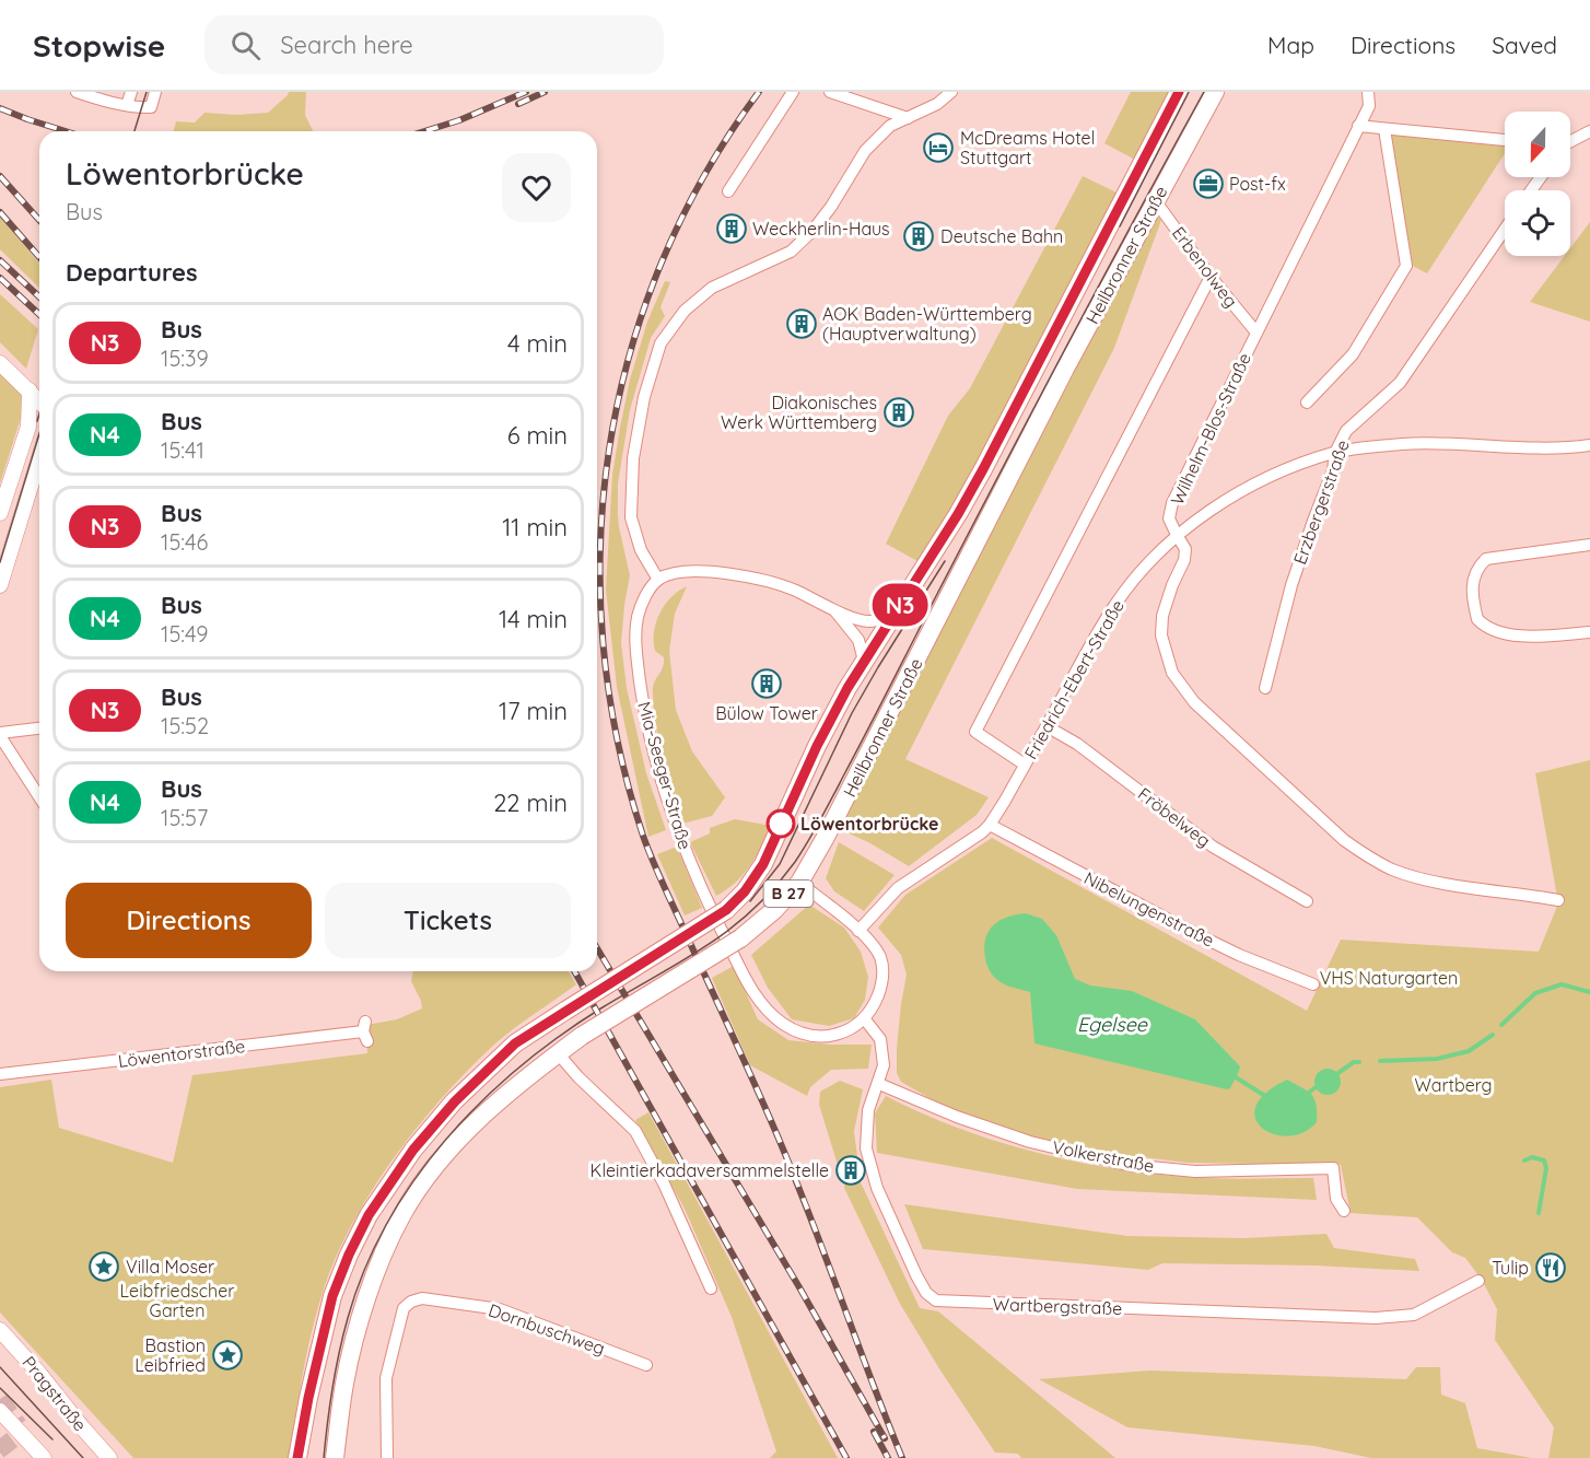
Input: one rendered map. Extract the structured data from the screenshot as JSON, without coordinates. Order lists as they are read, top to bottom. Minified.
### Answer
{"streets":{"main road":["Heilbronner Straße","B 27"],"street":["Erbenolweg","Wilhelm-Blos-Straße","Erzbergerstraße","Friedrich-Ebert-Straße","Mia-Seeger-Straße","Fröbelweg","Nibelungenstraße","Löwentorstraße","Volkerstraße","Wartbergstraße","Dornbuschweg","Pragstraße"]},"crossings":[["Heilbronner Straße","Erbenolweg"],["Erbenolweg","Wilhelm-Blos-Straße"],["Wilhelm-Blos-Straße","Friedrich-Ebert-Straße"],["Erzbergerstraße","Friedrich-Ebert-Straße"],["Friedrich-Ebert-Straße","Fröbelweg"],["Friedrich-Ebert-Straße","Nibelungenstraße"],["Mia-Seeger-Straße","Wartbergstraße"],["Volkerstraße","Wartbergstraße"]],"water":["Egelsee"],"parks":["VHS Naturgarten","Wartberg","Leibfriedscher Garten"],"places":{"hotel":["McDreams Hotel Stuttgart"],"office":["Post-fx"],"building":["Weckherlin-Haus","Deutsche Bahn","AOK Baden-Württemberg (Hauptverwaltung)","Diakonisches Werk Württemberg","Bülow Tower","Kleintierkadaversammelstelle"],"other":["Löwentorbrücke"],"place":["Villa Moser","Bastion Leibfried"],"restaurant":["Tulip"]},"lines":["bus line N3"],"north":"bottom","page":{"header":"Stopwise","search":"Search here","nav":["Map","Directions","Saved"],"on_map":"N3","heading":[["Löwentorbrücke","Bus"],"Departures"],"list":[{"mark":"N3","name":"Bus","note":"15:39","value":"4 min"},{"mark":"N4","name":"Bus","note":"15:41","value":"6 min"},{"mark":"N3","name":"Bus","note":"15:46","value":"11 min"},{"mark":"N4","name":"Bus","note":"15:49","value":"14 min"},{"mark":"N3","name":"Bus","note":"15:52","value":"17 min"},{"mark":"N4","name":"Bus","note":"15:57","value":"22 min"}],"buttons":["Directions","Tickets"]}}
